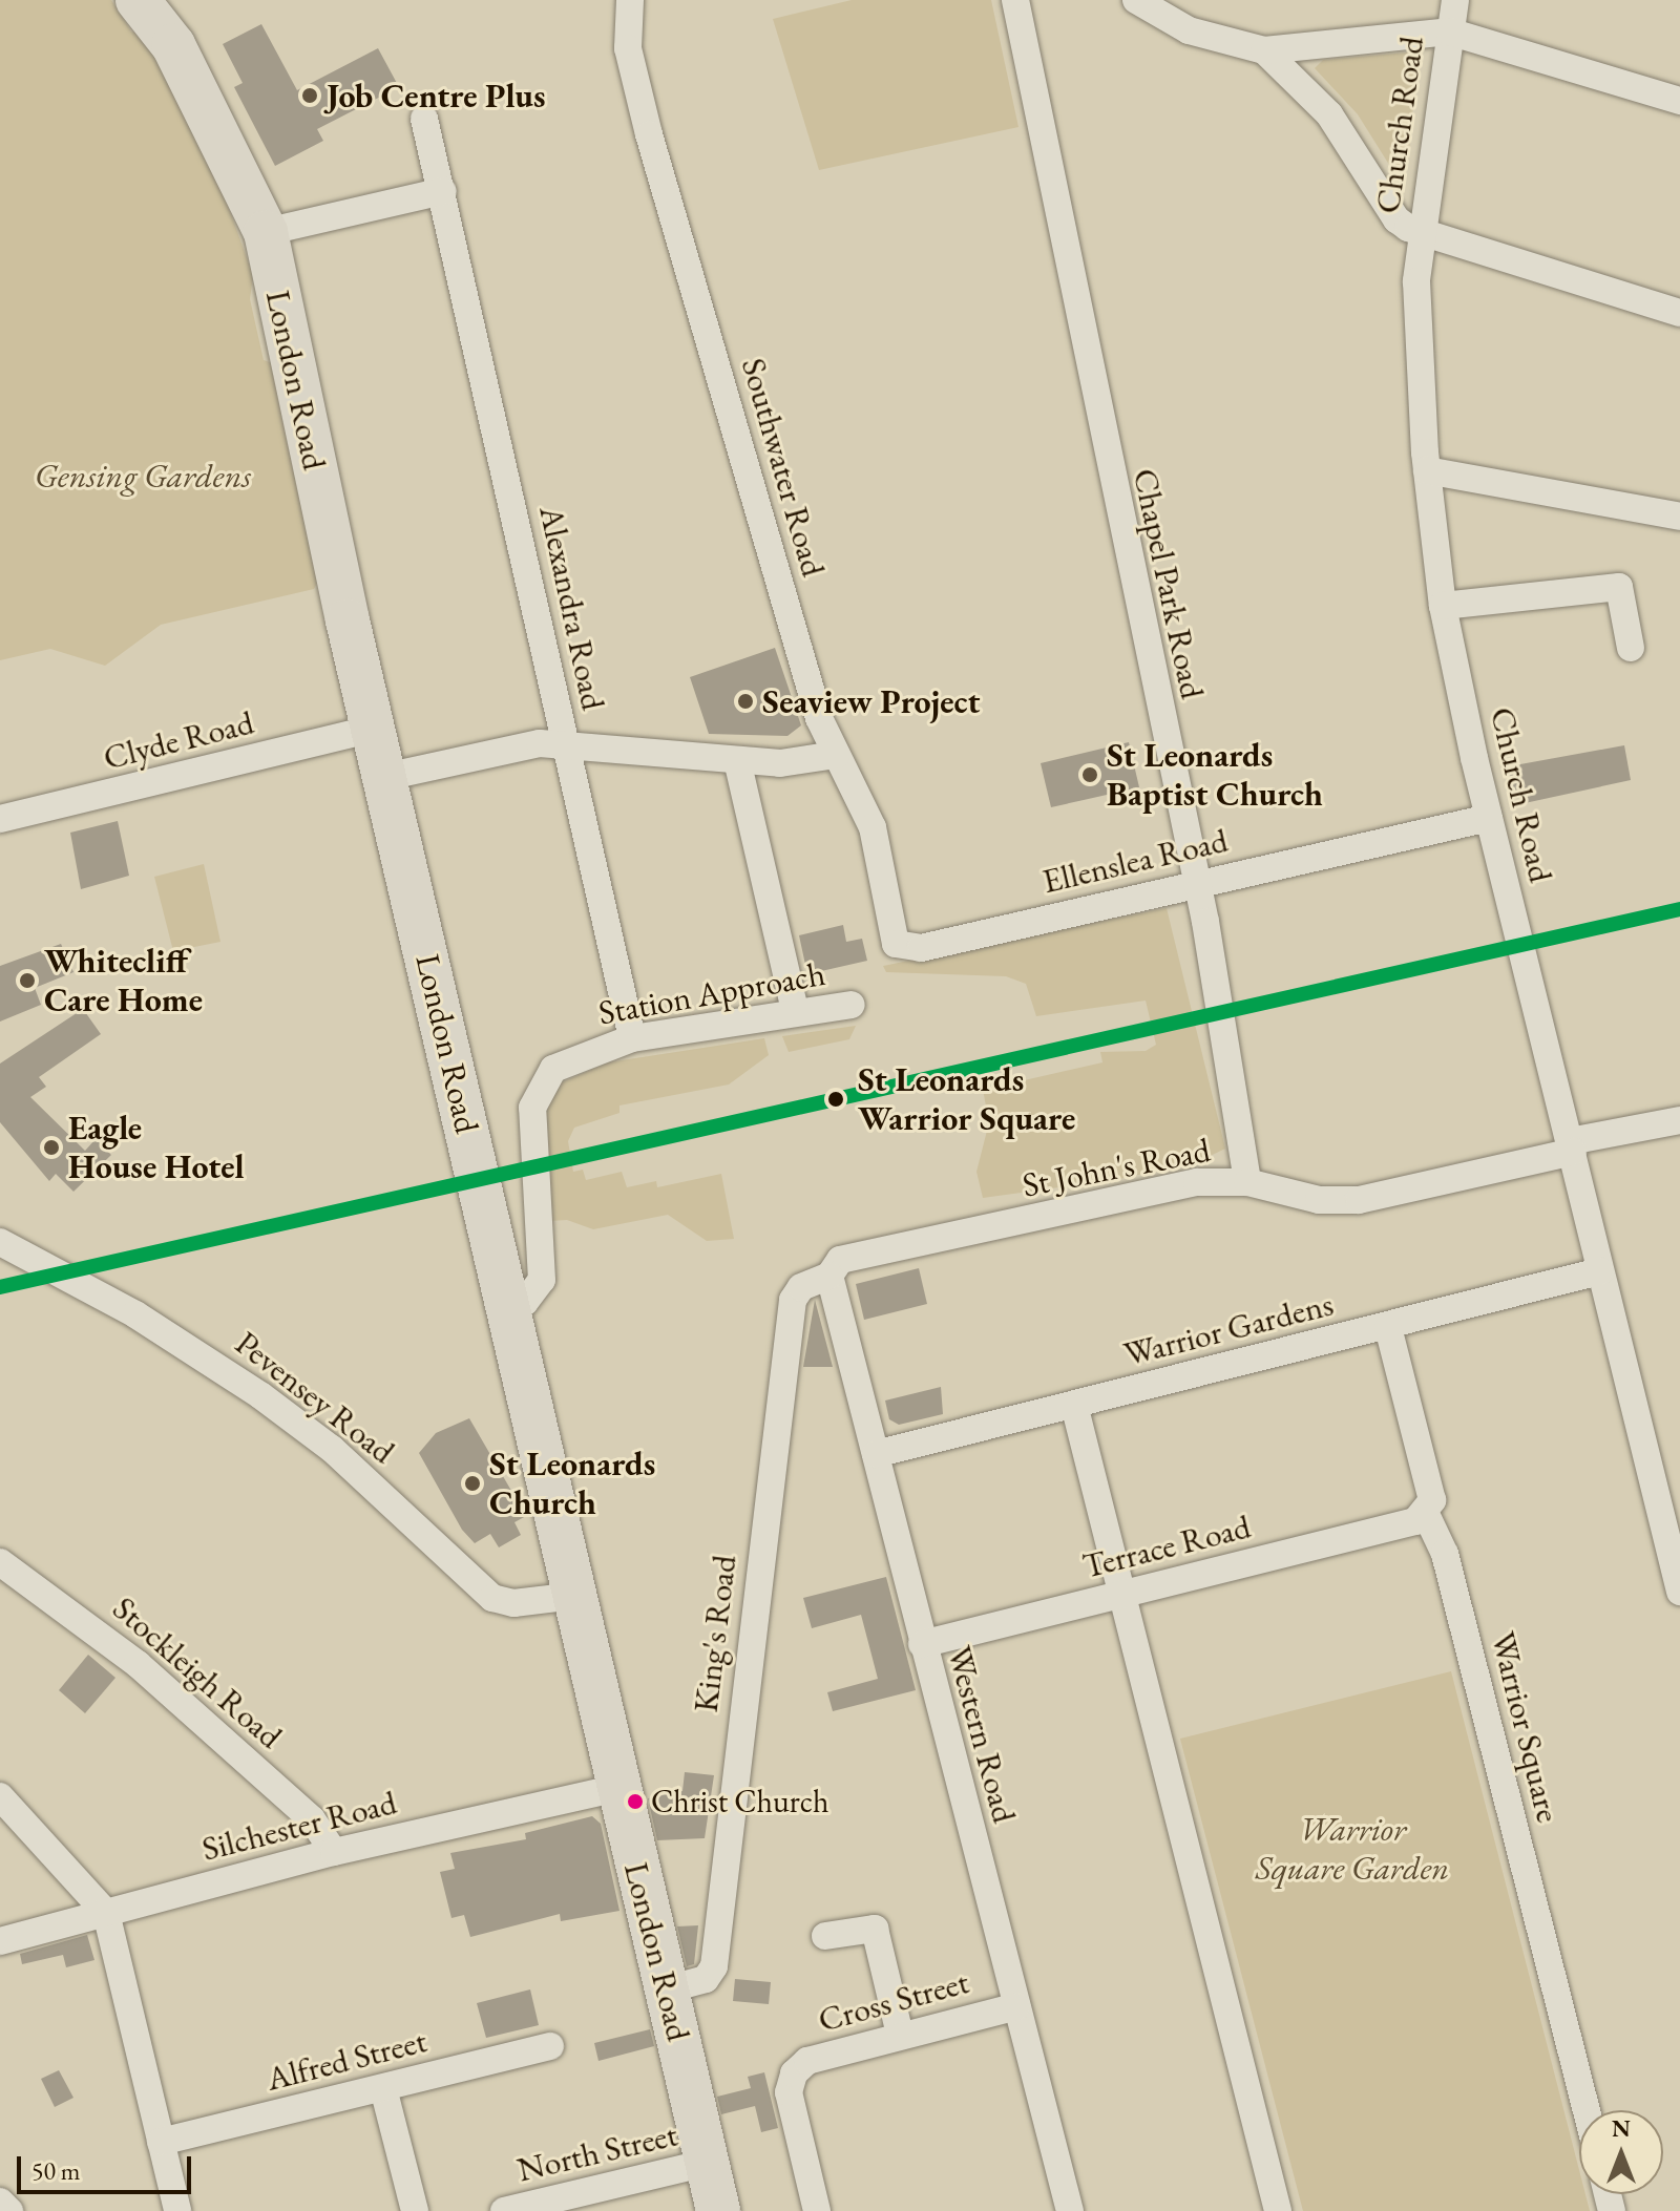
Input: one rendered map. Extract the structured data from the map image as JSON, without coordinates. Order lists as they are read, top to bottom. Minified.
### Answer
{"streets":{"main road":["London Road"],"street":["Church Road","Southwater Road","Chapel Park Road","Alexandra Road","Clyde Road","Ellenslea Road","Station Approach","St John's Road","Warrior Gardens","Pevensey Road","Terrace Road","King's Road","Stockleigh Road","Warrior Square","Western Road","Silchester Road","Cross Street","Alfred Street","North Street"]},"crossings":[["Church Road","Ellenslea Road"],["Church Road","St John's Road"],["Church Road","Warrior Gardens"],["London Road","Clyde Road"],["London Road","Station Approach"],["London Road","Pevensey Road"],["London Road","King's Road"],["London Road","Silchester Road"],["London Road","North Street"],["Southwater Road","Ellenslea Road"],["Chapel Park Road","Ellenslea Road"],["Chapel Park Road","St John's Road"],["Alexandra Road","Station Approach"],["St John's Road","King's Road"],["St John's Road","Western Road"],["Warrior Gardens","Warrior Square"],["Warrior Gardens","Western Road"],["Terrace Road","Warrior Square"],["Terrace Road","Western Road"],["King's Road","Western Road"],["Stockleigh Road","Silchester Road"],["Western Road","Cross Street"]],"parks":["Gensing Gardens","Warrior Square Garden"],"places":["Job Centre Plus","Seaview Project","St Leonards Baptist Church","Whitecliff Care Home","St Leonards Warrior Square","Eagle House Hotel","St Leonards Church","Christ Church"],"scale_bar":"50 m","north":"top"}
